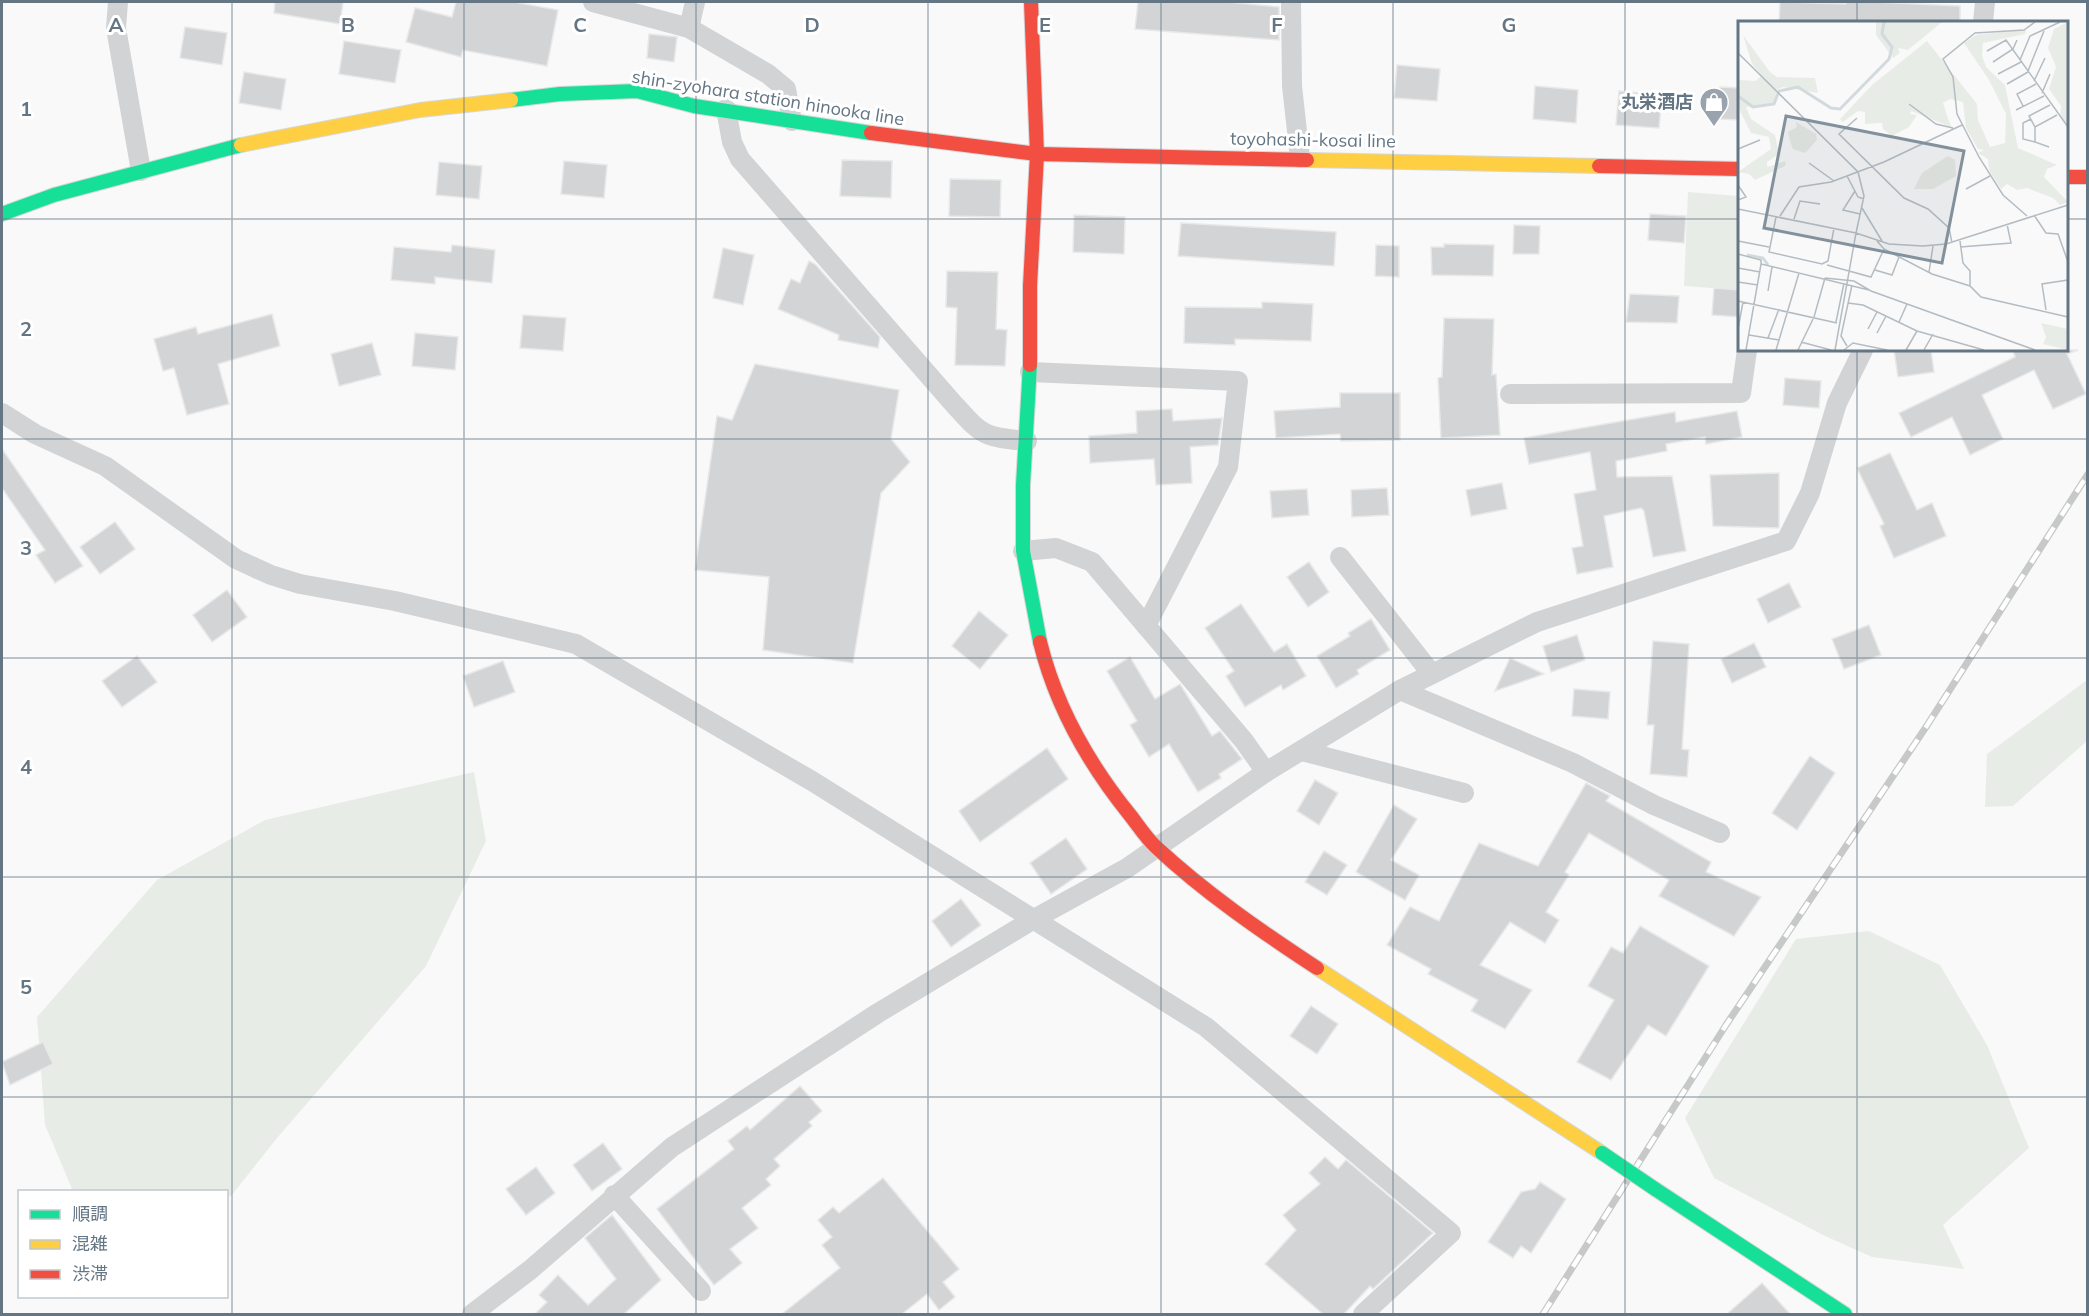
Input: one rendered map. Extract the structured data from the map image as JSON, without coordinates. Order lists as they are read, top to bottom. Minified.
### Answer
{"streets":{"main road":["shin-zyohara station hinooka line","toyohashi-kosai line"]},"crossings":[["shin-zyohara station hinooka line","toyohashi-kosai line"]],"places":{"shop":["丸栄酒店"]},"legend":["順調","混雑","渋滞"],"grid":{"columns":["A","B","C","D","E","F","G"],"rows":["1","2","3","4","5"]}}
